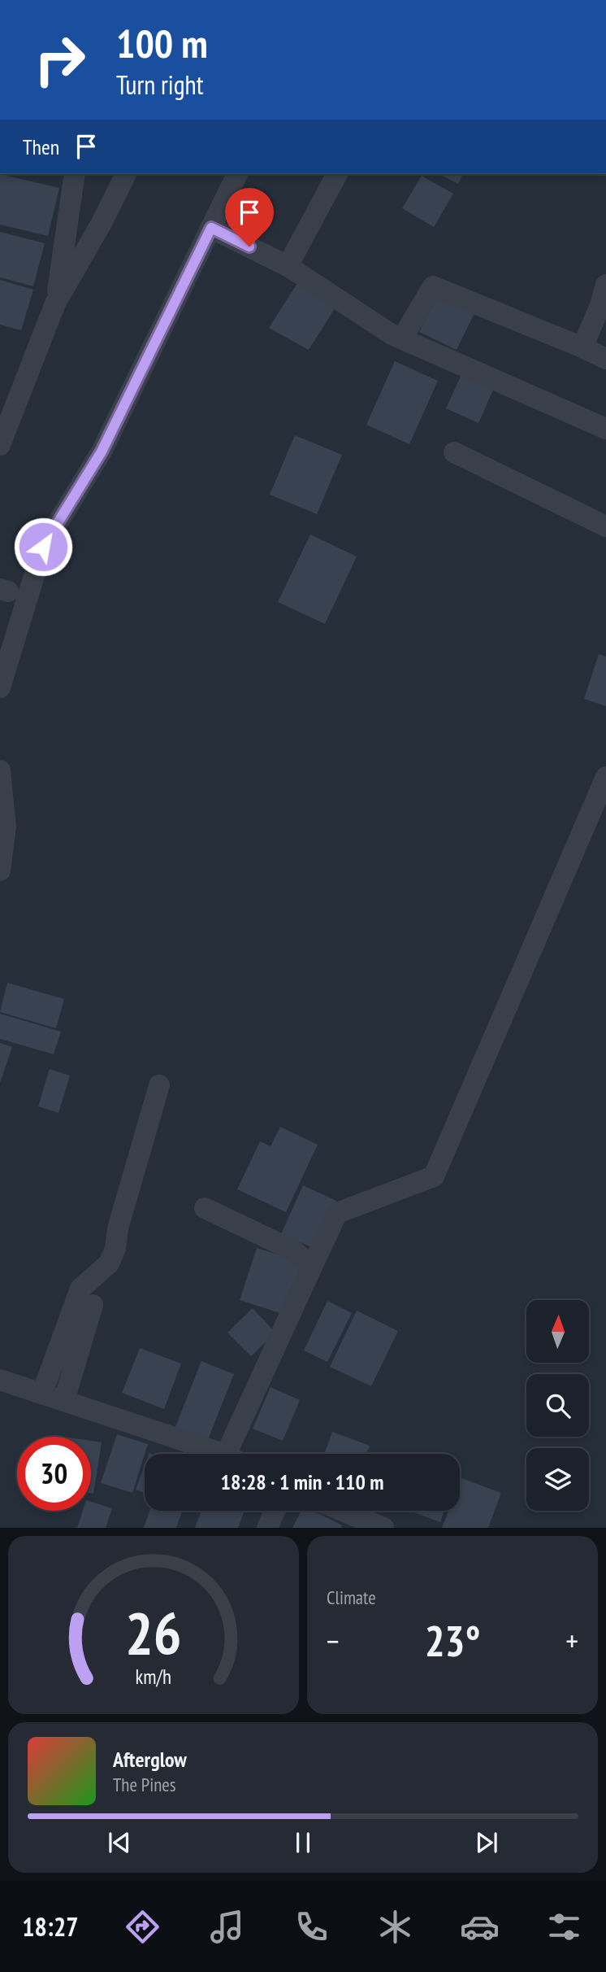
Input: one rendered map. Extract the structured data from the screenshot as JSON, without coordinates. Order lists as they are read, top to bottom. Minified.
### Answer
{"north":"top","page":{"turn":["100 m","Turn right"],"then":"Then","limit":"30","trip":"18:28 · 1 min · 110 m","tile":"Climate","heat":["−","23°","+"],"song":["Afterglow","The Pines"],"tabs":"18:27","gauge":["26","km/h"]}}
